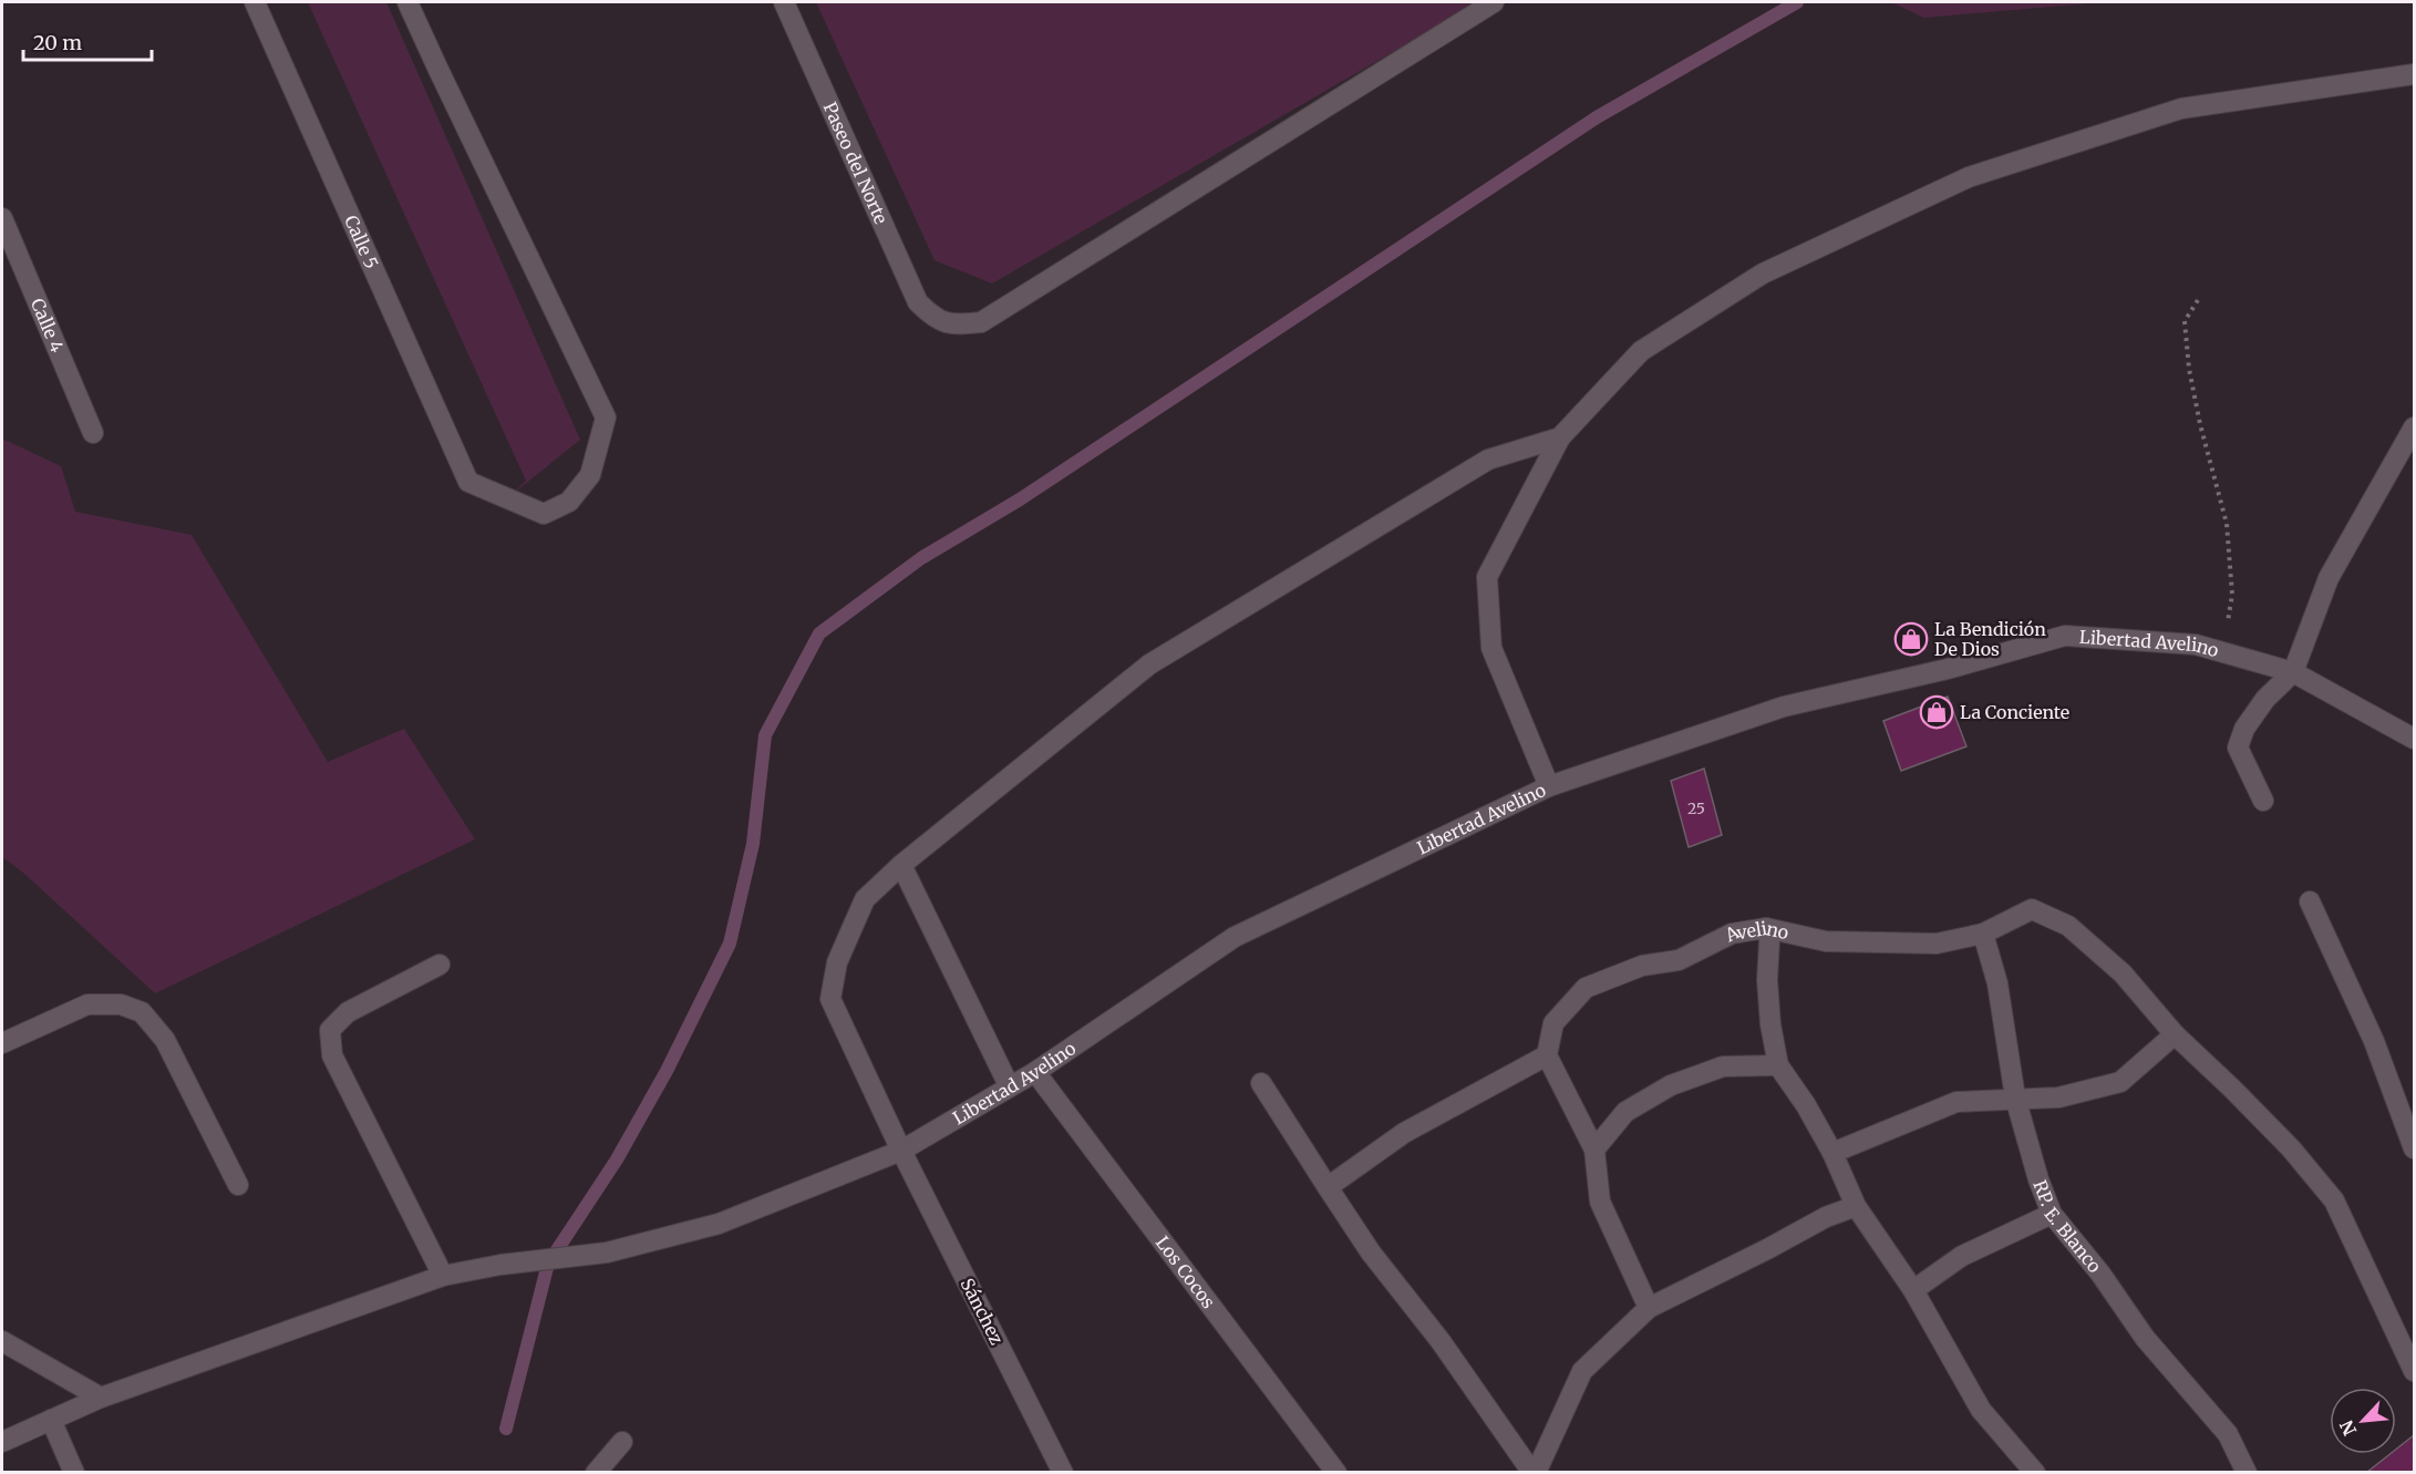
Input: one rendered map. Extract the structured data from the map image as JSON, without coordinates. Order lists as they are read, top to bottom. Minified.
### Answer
{"streets":{"street":["Paseo del Norte","Calle 5","Calle 4","Libertad Avelino","Avelino","RP. E. Blanco","Los Cocos","Sánchez"]},"crossings":[["Libertad Avelino","Los Cocos"],["Libertad Avelino","Sánchez"],["Avelino","RP. E. Blanco"]],"places":{"shop":["La Bendición De Dios","La Conciente"]},"house_numbers":["25"],"scale_bar":"20 m","north":"bottom left"}
